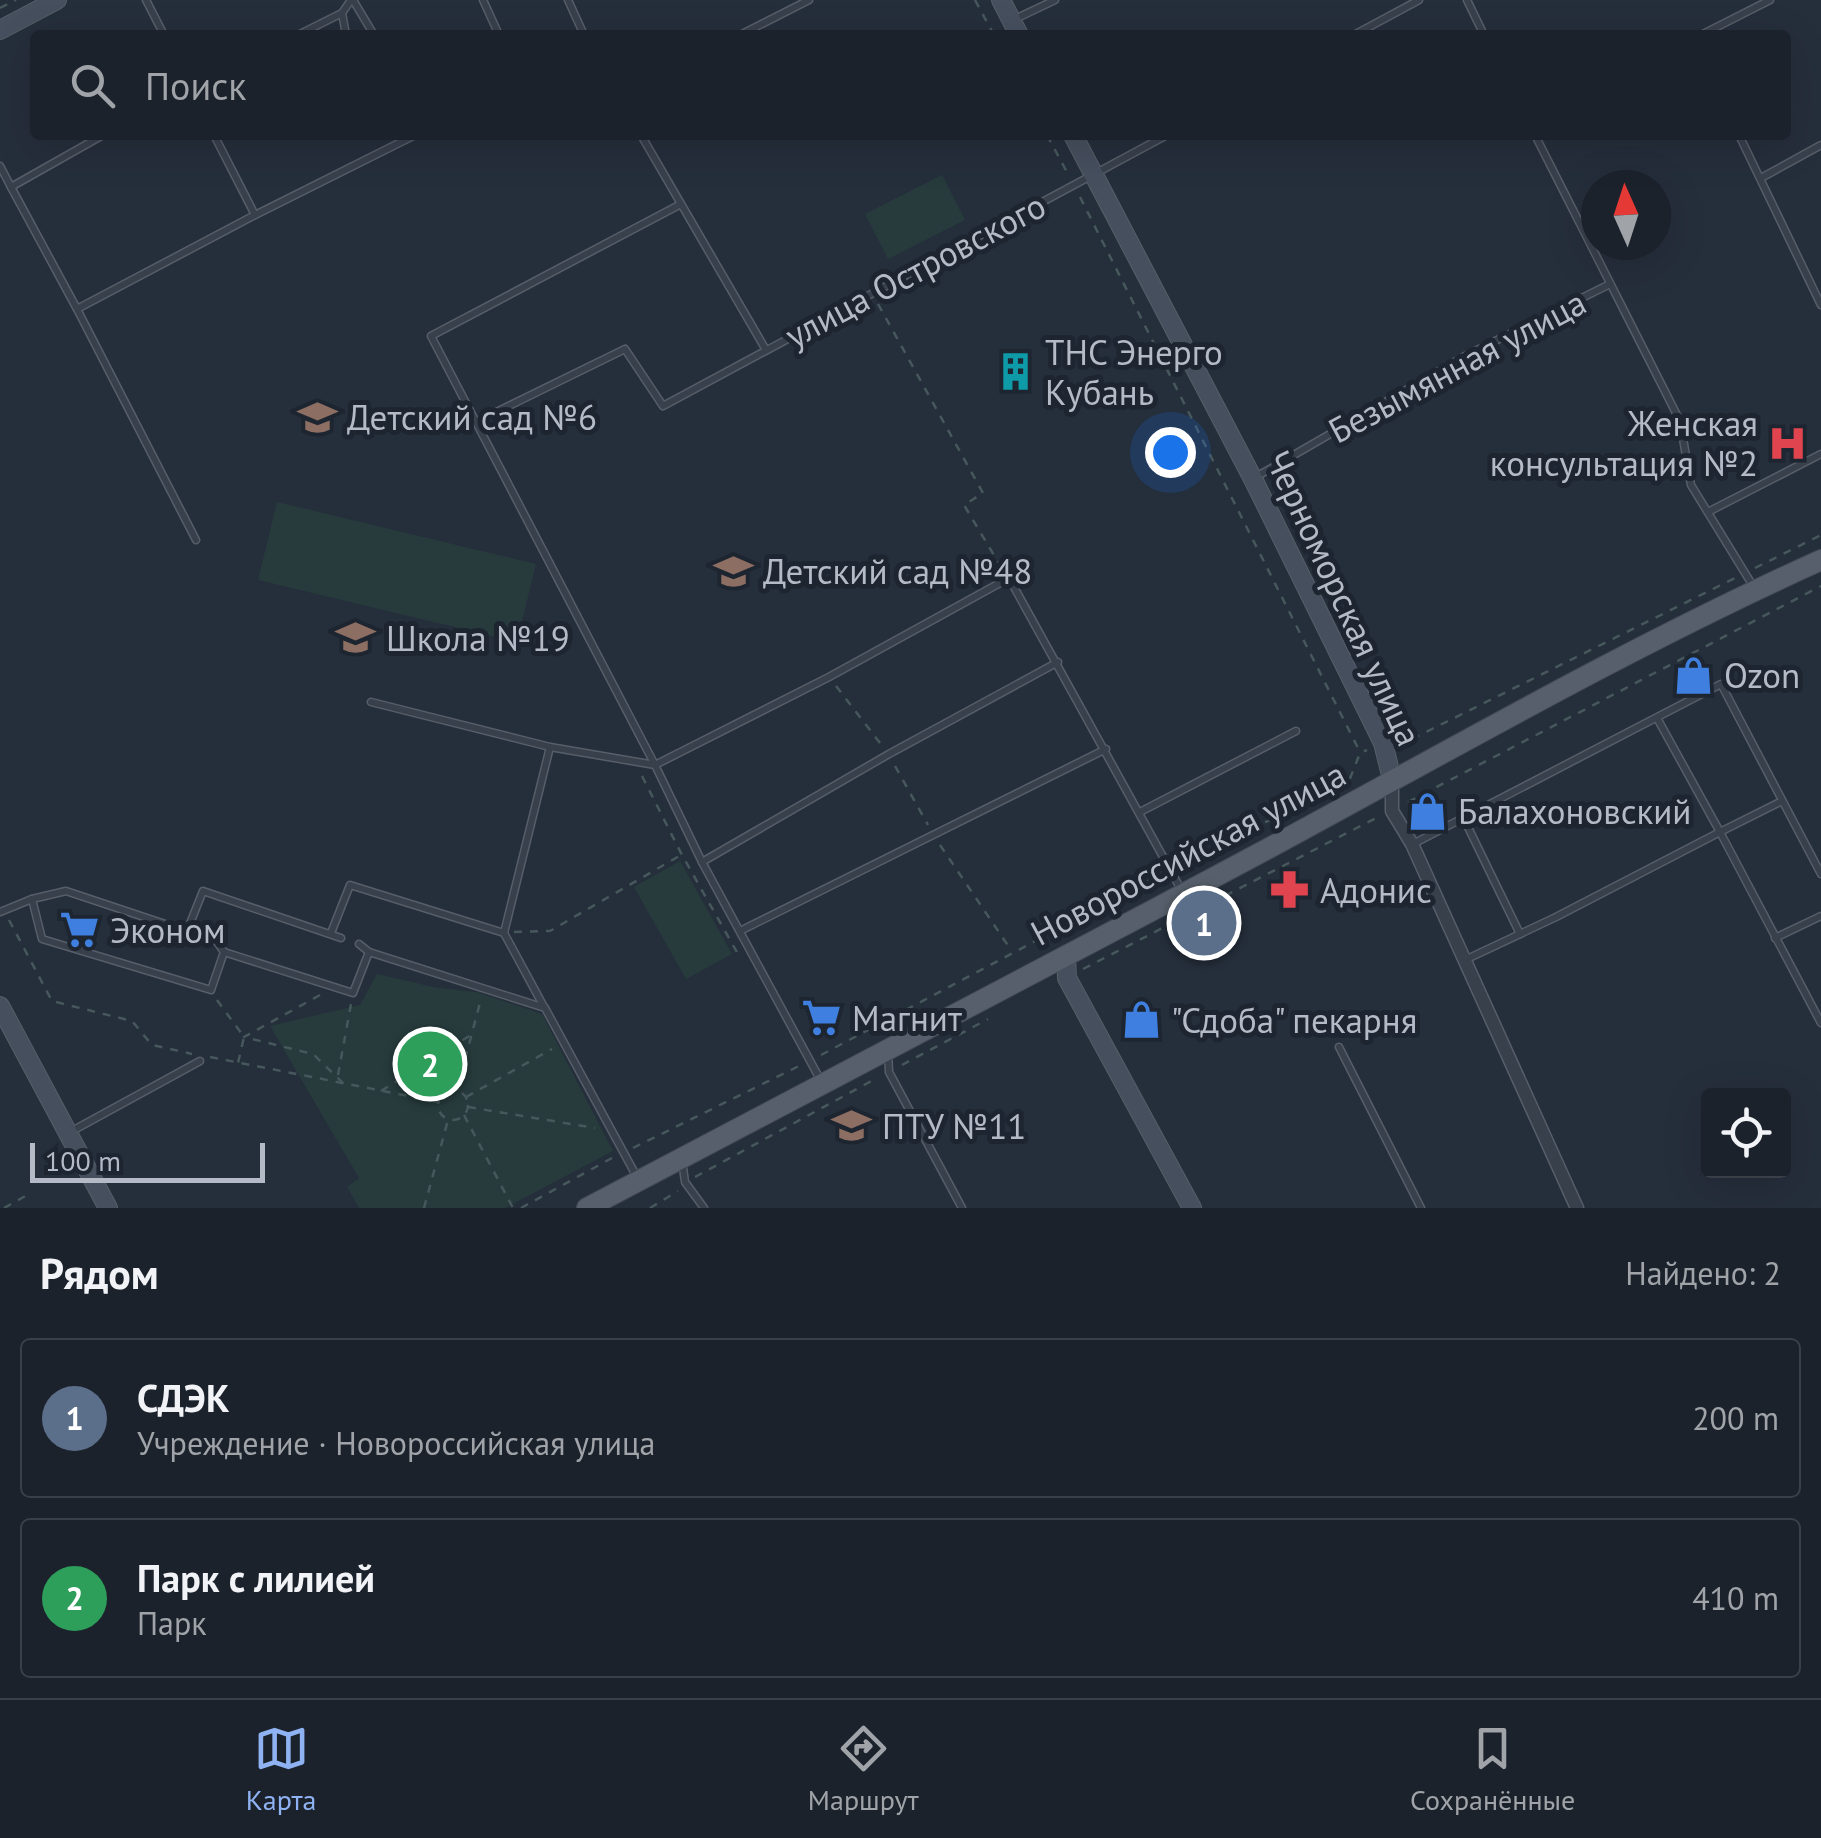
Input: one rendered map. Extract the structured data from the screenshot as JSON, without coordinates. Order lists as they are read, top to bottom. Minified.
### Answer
{"streets":{"main road":["Черноморская улица","Новороссийская улица"],"lane":["улица Островского","Безымянная улица"]},"crossings":[["улица Островского","Черноморская улица"],["Безымянная улица","Черноморская улица"],["Черноморская улица","Новороссийская улица"]],"places":{"building":["ТНС Энерго Кубань"],"school or university":["Детский сад №6","Детский сад №48","Школа №19","ПТУ №11"],"hospital":["Женская консультация №2"],"shop":["Ozon","Балахоновский","\"Сдоба\" пекарня"],"pharmacy":["Адонис"],"supermarket":["Эконом","Магнит"]},"scale_bar":"100 m","north":"top","page":{"search":"Поиск","pins":["1","2"],"scale":"100 m","heading":["Рядом","Найдено: 2"],"list":[{"mark":"1","name":"СДЭК","note":"Учреждение · Новороссийская улица","value":"200 m"},{"mark":"2","name":"Парк с лилией","note":"Парк","value":"410 m"}],"nav":["Карта","Маршрут","Сохранённые"]}}
